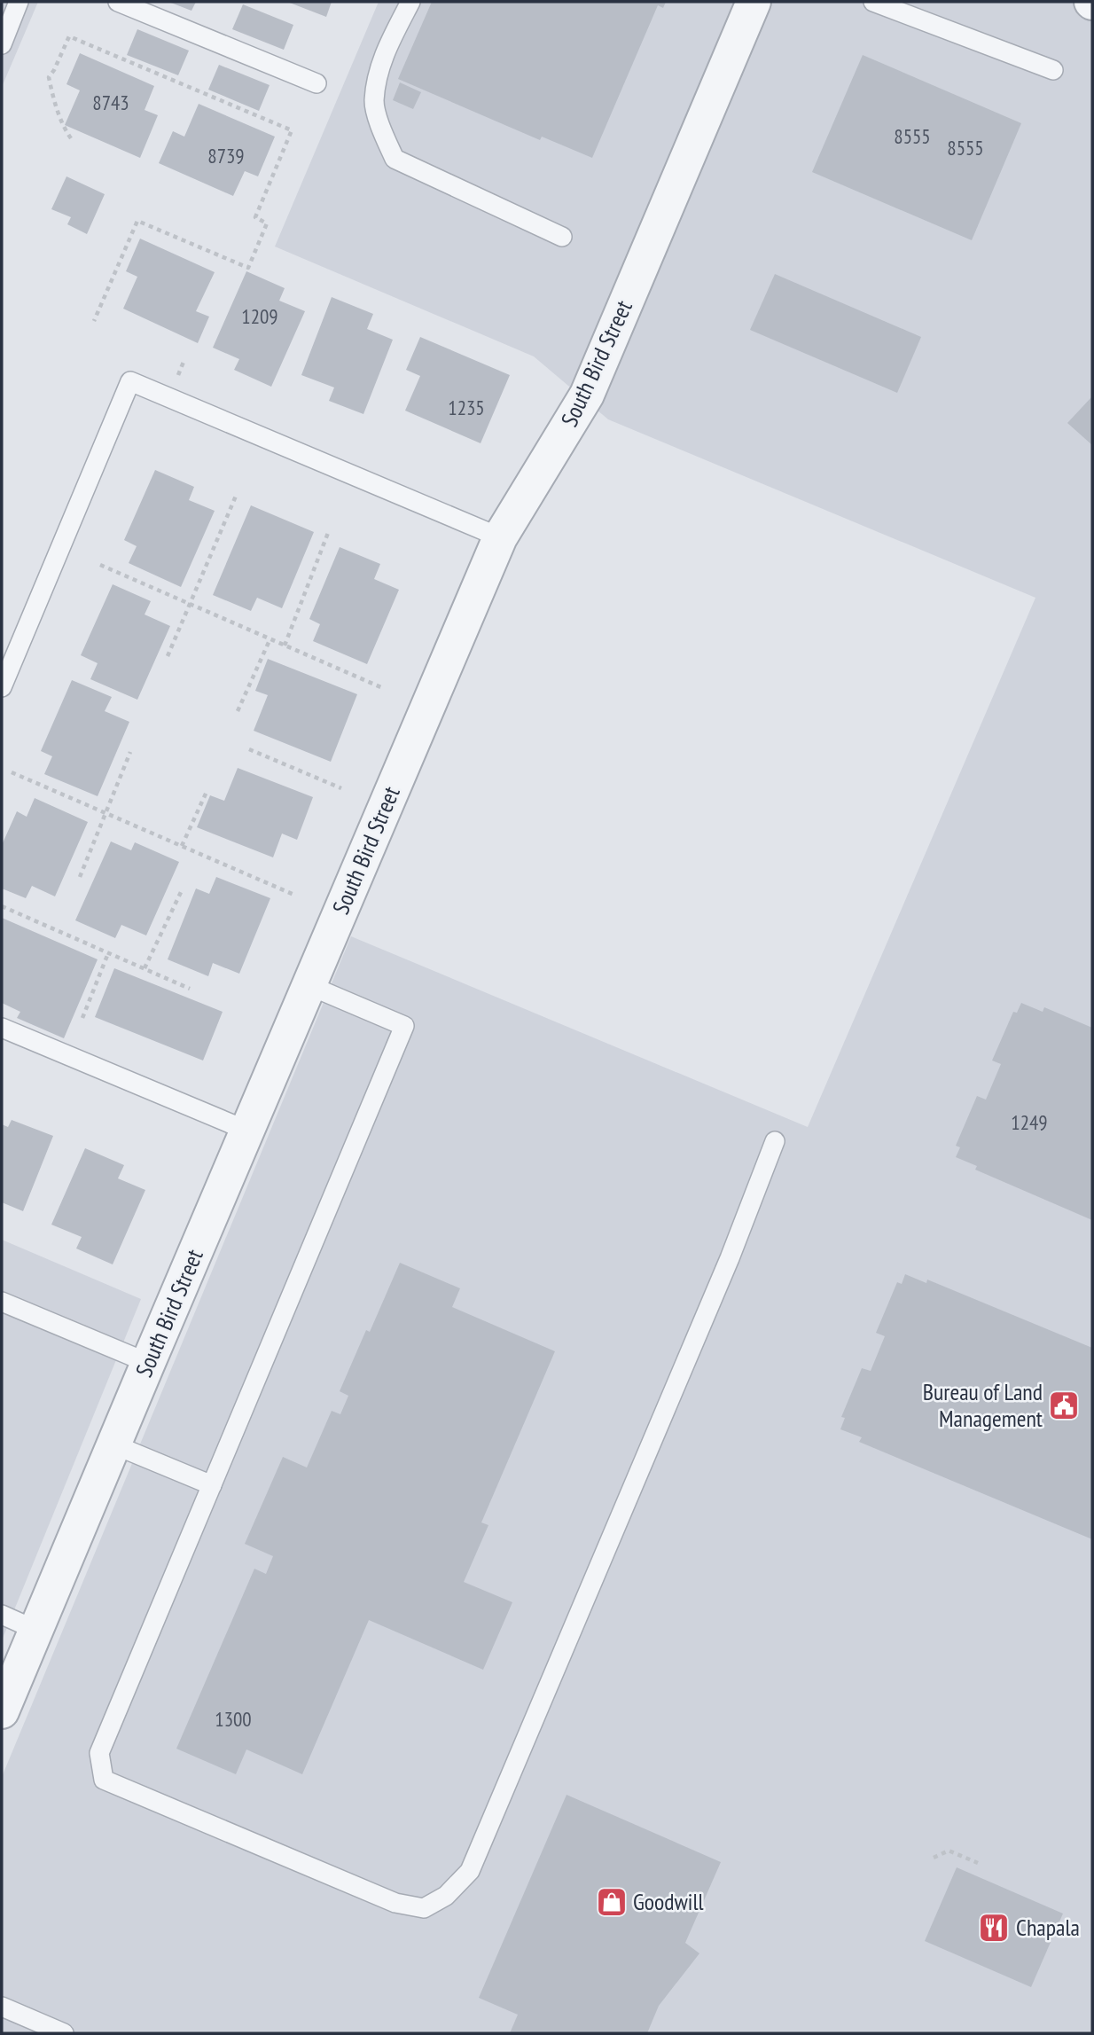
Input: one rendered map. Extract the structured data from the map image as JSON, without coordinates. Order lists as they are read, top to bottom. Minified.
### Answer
{"streets":{"street":["South Bird Street"]},"places":{"public building":["Bureau of Land Management"],"shop":["Goodwill"],"restaurant":["Chapala"]},"house_numbers":["8743","8555","8555","8739","1209","1235","1249","1300"]}
